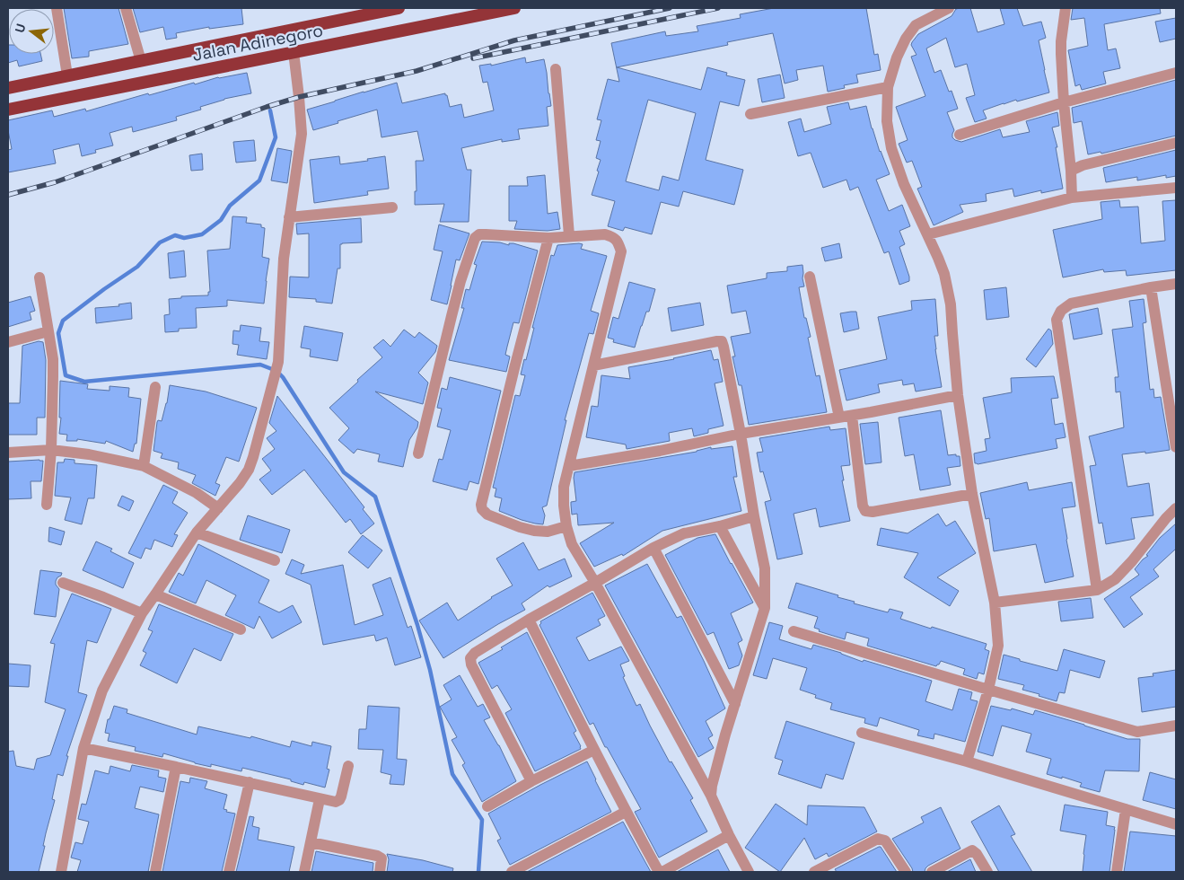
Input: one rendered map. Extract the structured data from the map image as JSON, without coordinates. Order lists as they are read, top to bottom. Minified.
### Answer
{"streets":{"highway":["Jalan Adinegoro"]},"north":"left"}
